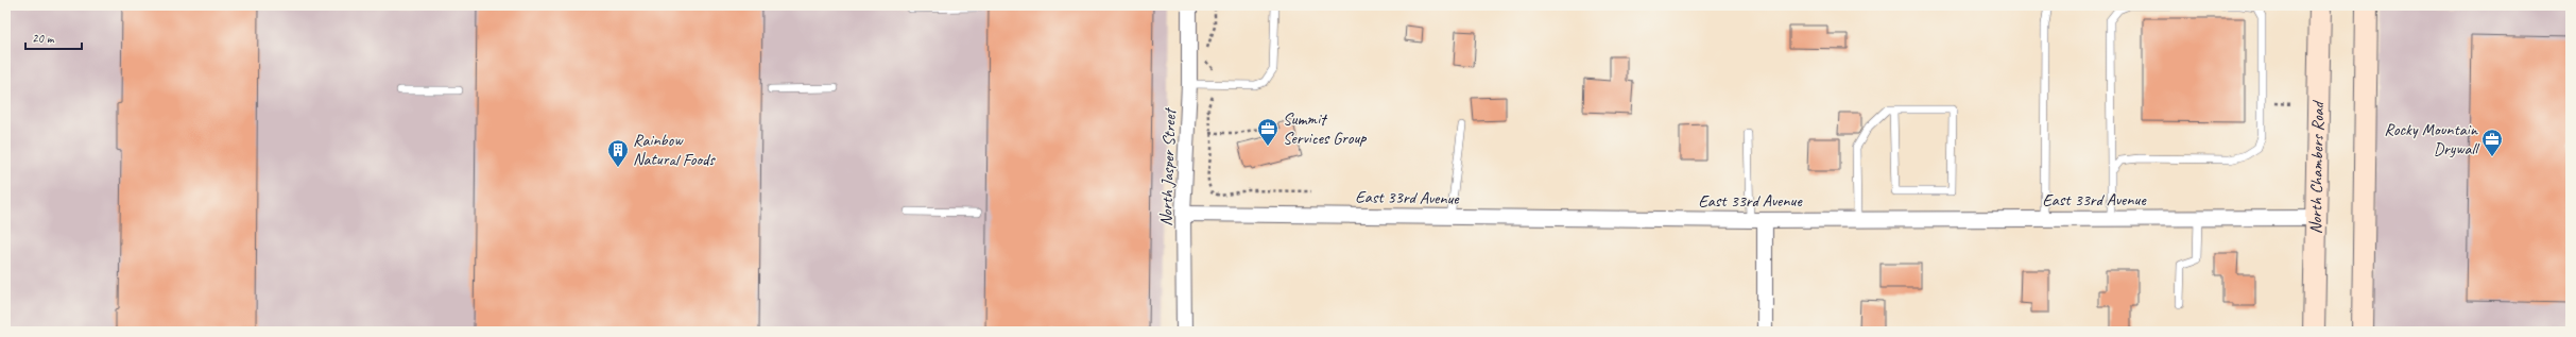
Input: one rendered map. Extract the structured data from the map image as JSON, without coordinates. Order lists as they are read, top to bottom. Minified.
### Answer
{"streets":{"main road":["North Chambers Road"],"street":["North Jasper Street","East 33rd Avenue"]},"crossings":[["North Jasper Street","East 33rd Avenue"],["North Chambers Road","East 33rd Avenue"]],"places":{"office":["Summit Services Group","Rocky Mountain Drywall"],"building":["Rainbow Natural Foods"]},"scale_bar":"20 m"}
